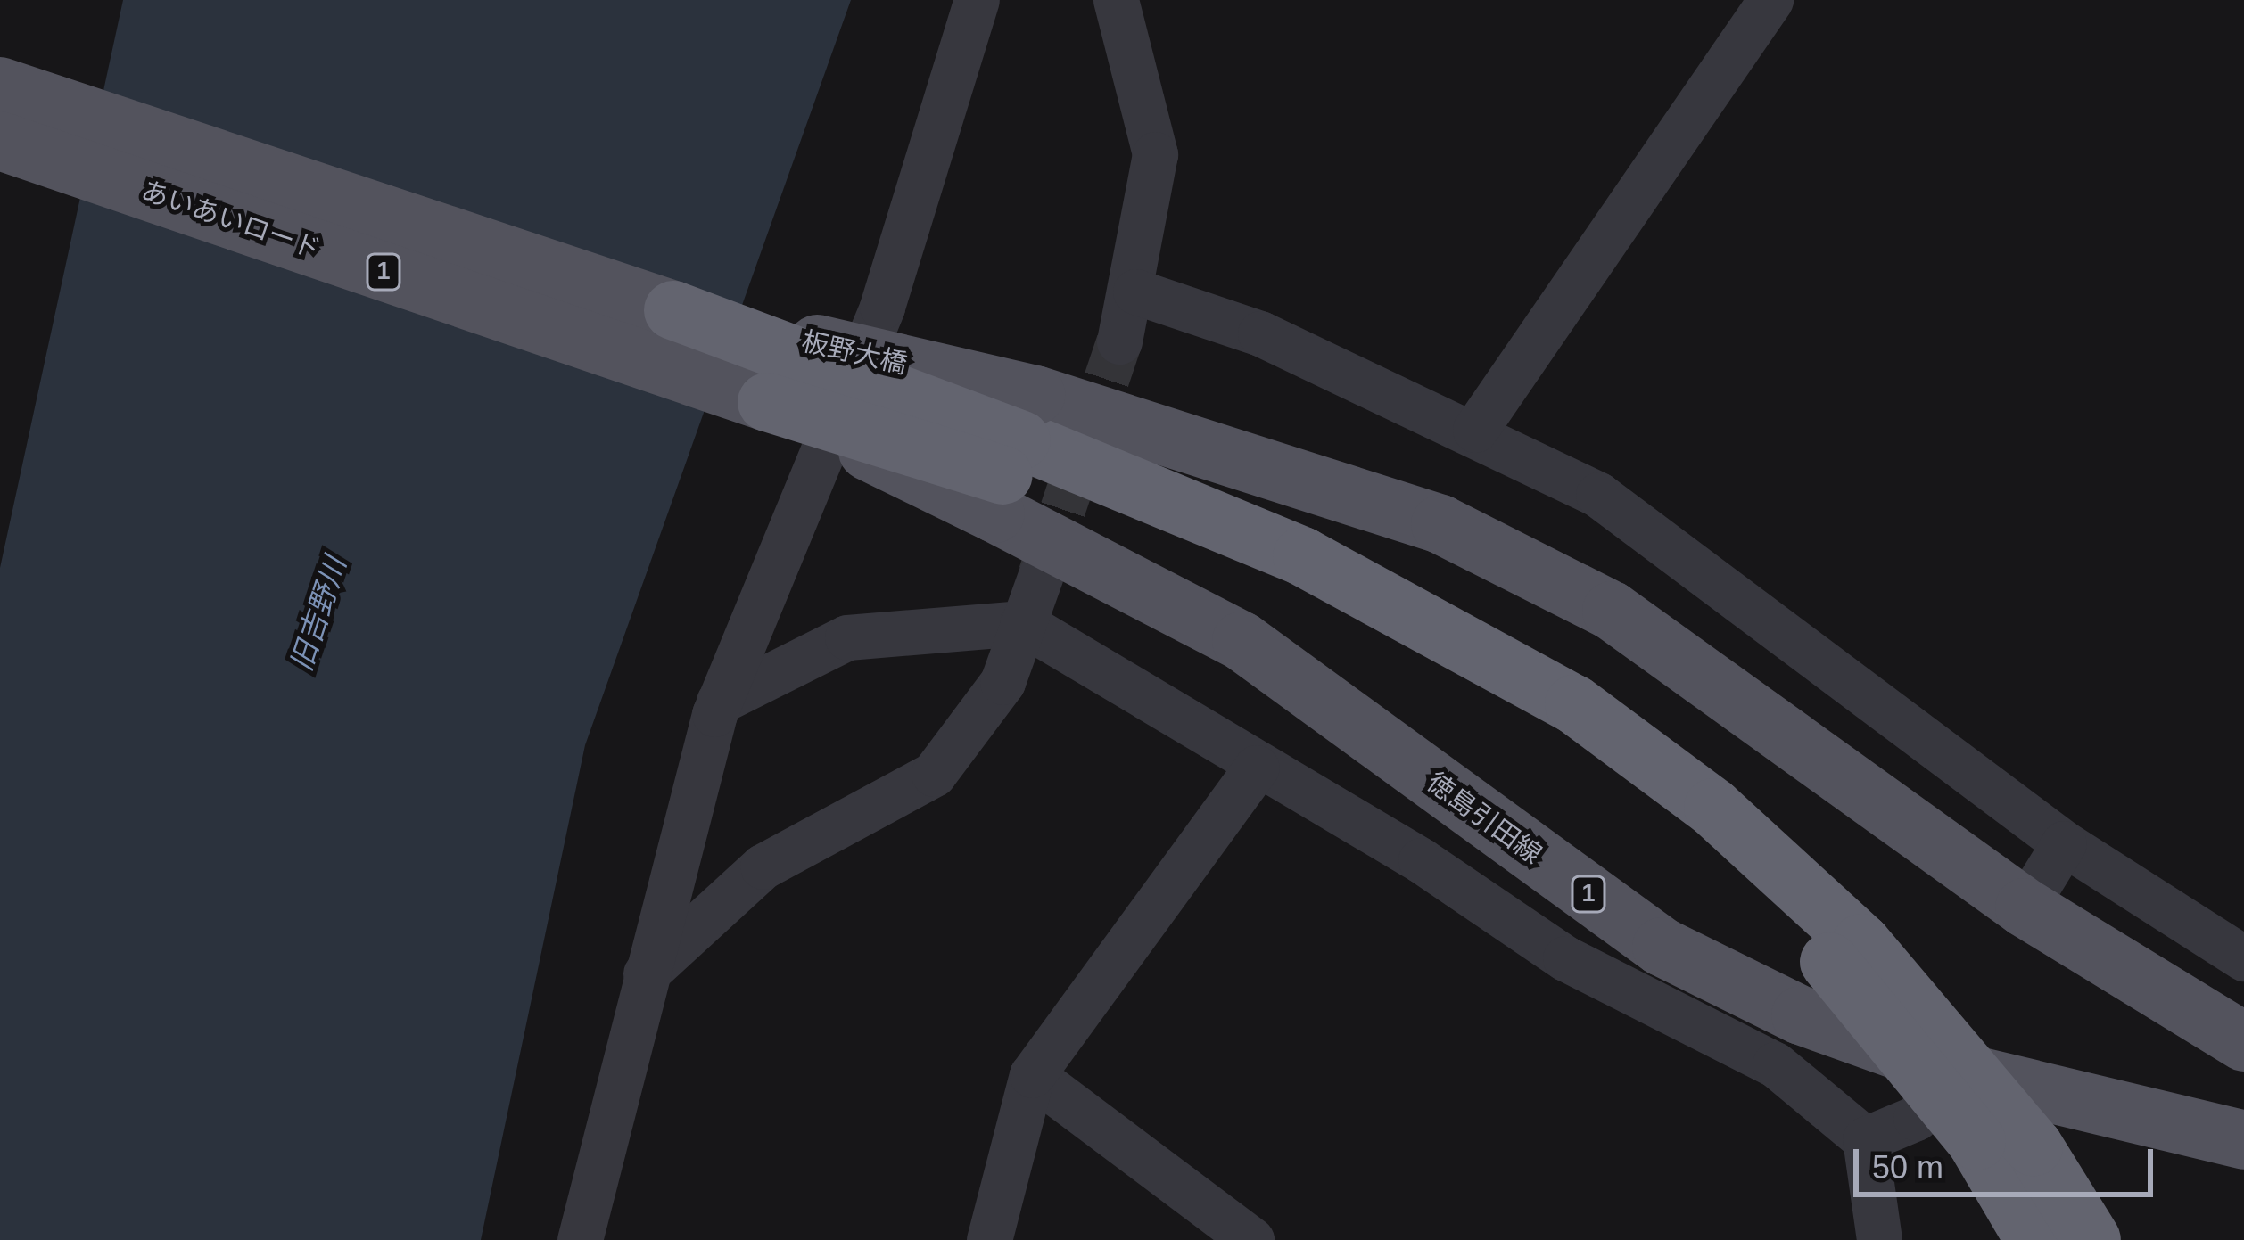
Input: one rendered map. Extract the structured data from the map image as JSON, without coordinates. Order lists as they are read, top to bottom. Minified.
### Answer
{"streets":{"main road":["あいあいロード","1","徳島引田線"]},"water":["旧吉野川"],"scale_bar":"50 m"}
